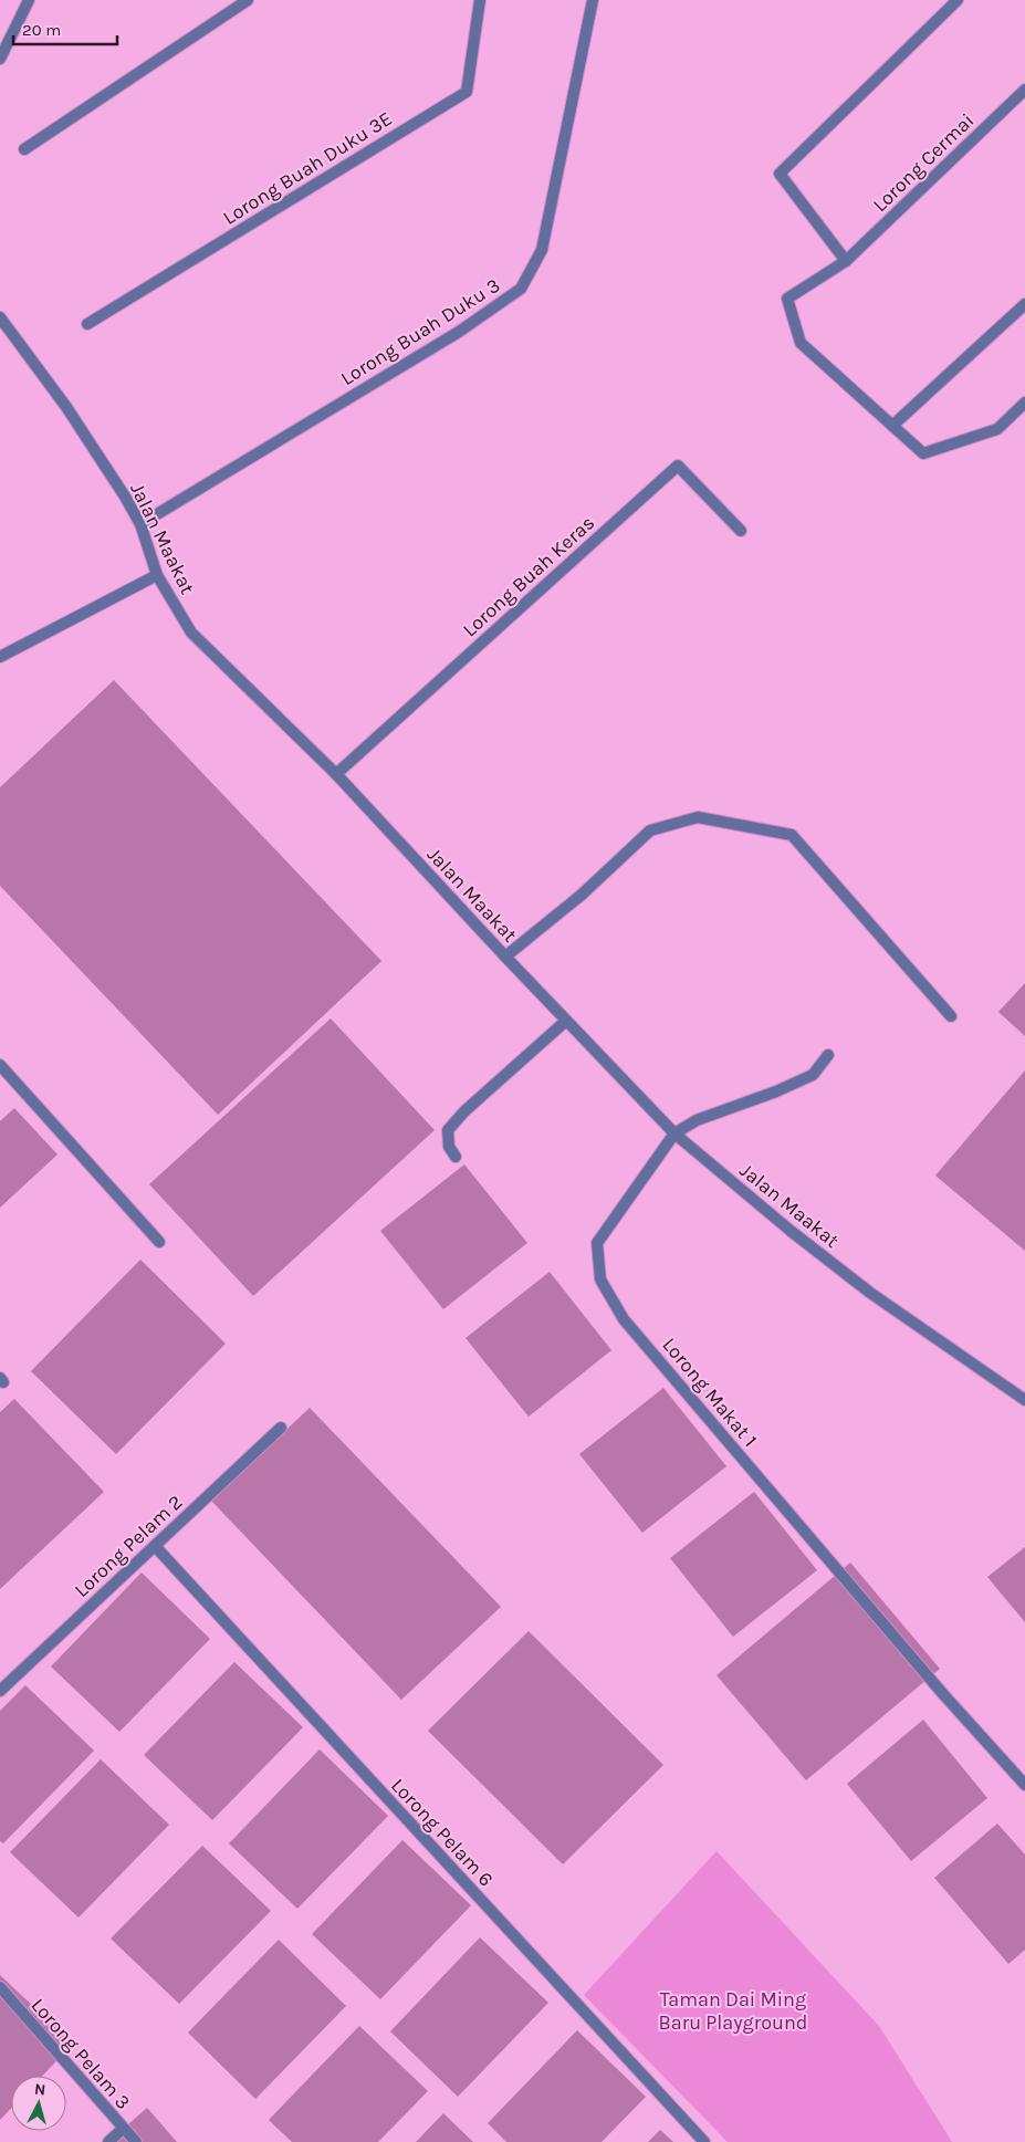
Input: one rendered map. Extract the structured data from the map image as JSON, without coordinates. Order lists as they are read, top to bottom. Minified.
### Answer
{"streets":{"street":["Lorong Cermai","Lorong Buah Duku 3E","Lorong Buah Duku 3","Jalan Maakat","Lorong Buah Keras","Lorong Makat 1","Lorong Pelam 2","Lorong Pelam 6","Lorong Pelam 3"]},"crossings":[["Lorong Buah Duku 3","Jalan Maakat"],["Jalan Maakat","Lorong Buah Keras"],["Jalan Maakat","Lorong Makat 1"],["Lorong Pelam 2","Lorong Pelam 6"]],"parks":["Taman Dai Ming Baru Playground"],"scale_bar":"20 m","north":"top"}
